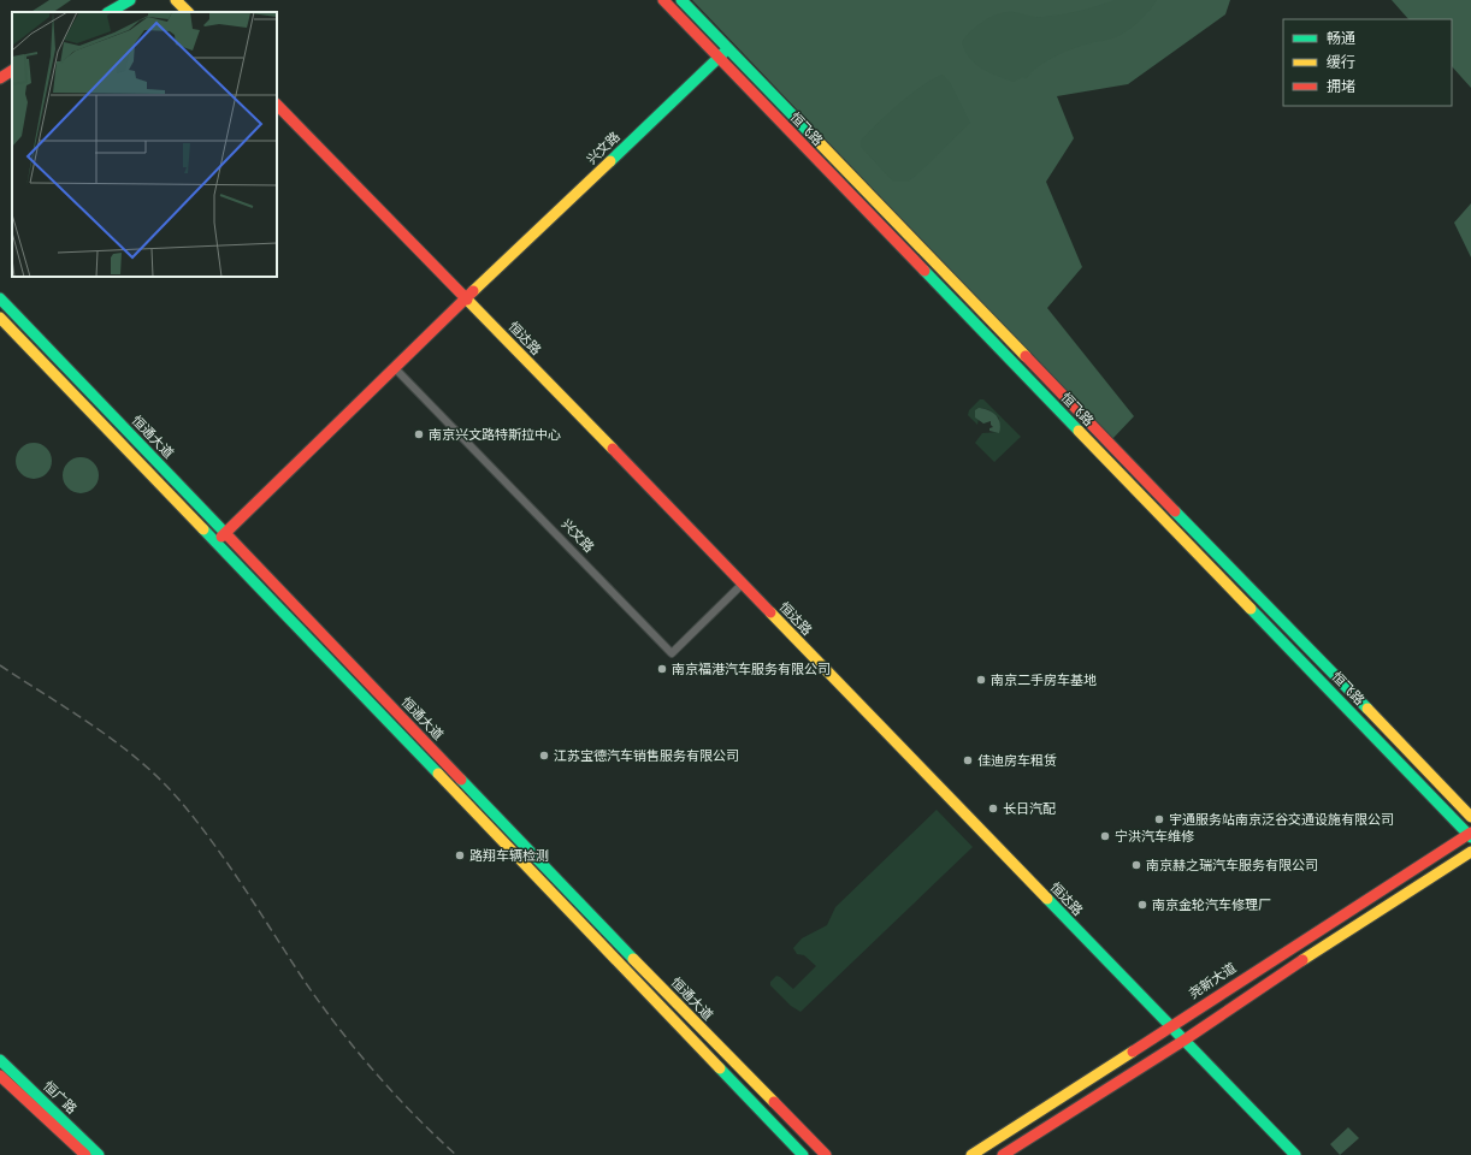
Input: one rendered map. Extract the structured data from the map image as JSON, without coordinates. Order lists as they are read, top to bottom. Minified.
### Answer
{"streets":{"main road":["恒飞路","兴文路","恒达路","恒通大道","尧新大道","恒广路"]},"crossings":[["恒飞路","兴文路"],["恒飞路","尧新大道"],["兴文路","恒达路"],["兴文路","恒通大道"],["恒达路","尧新大道"]],"places":["南京兴文路特斯拉中心","南京福港汽车服务有限公司","南京二手房车基地","江苏宝德汽车销售服务有限公司","佳迪房车租赁","长日汽配","宇通服务站南京泛谷交通设施有限公司","宁洪汽车维修","路翔车辆检测","南京赫之瑞汽车服务有限公司","南京金轮汽车修理厂"],"legend":["畅通","缓行","拥堵"]}
